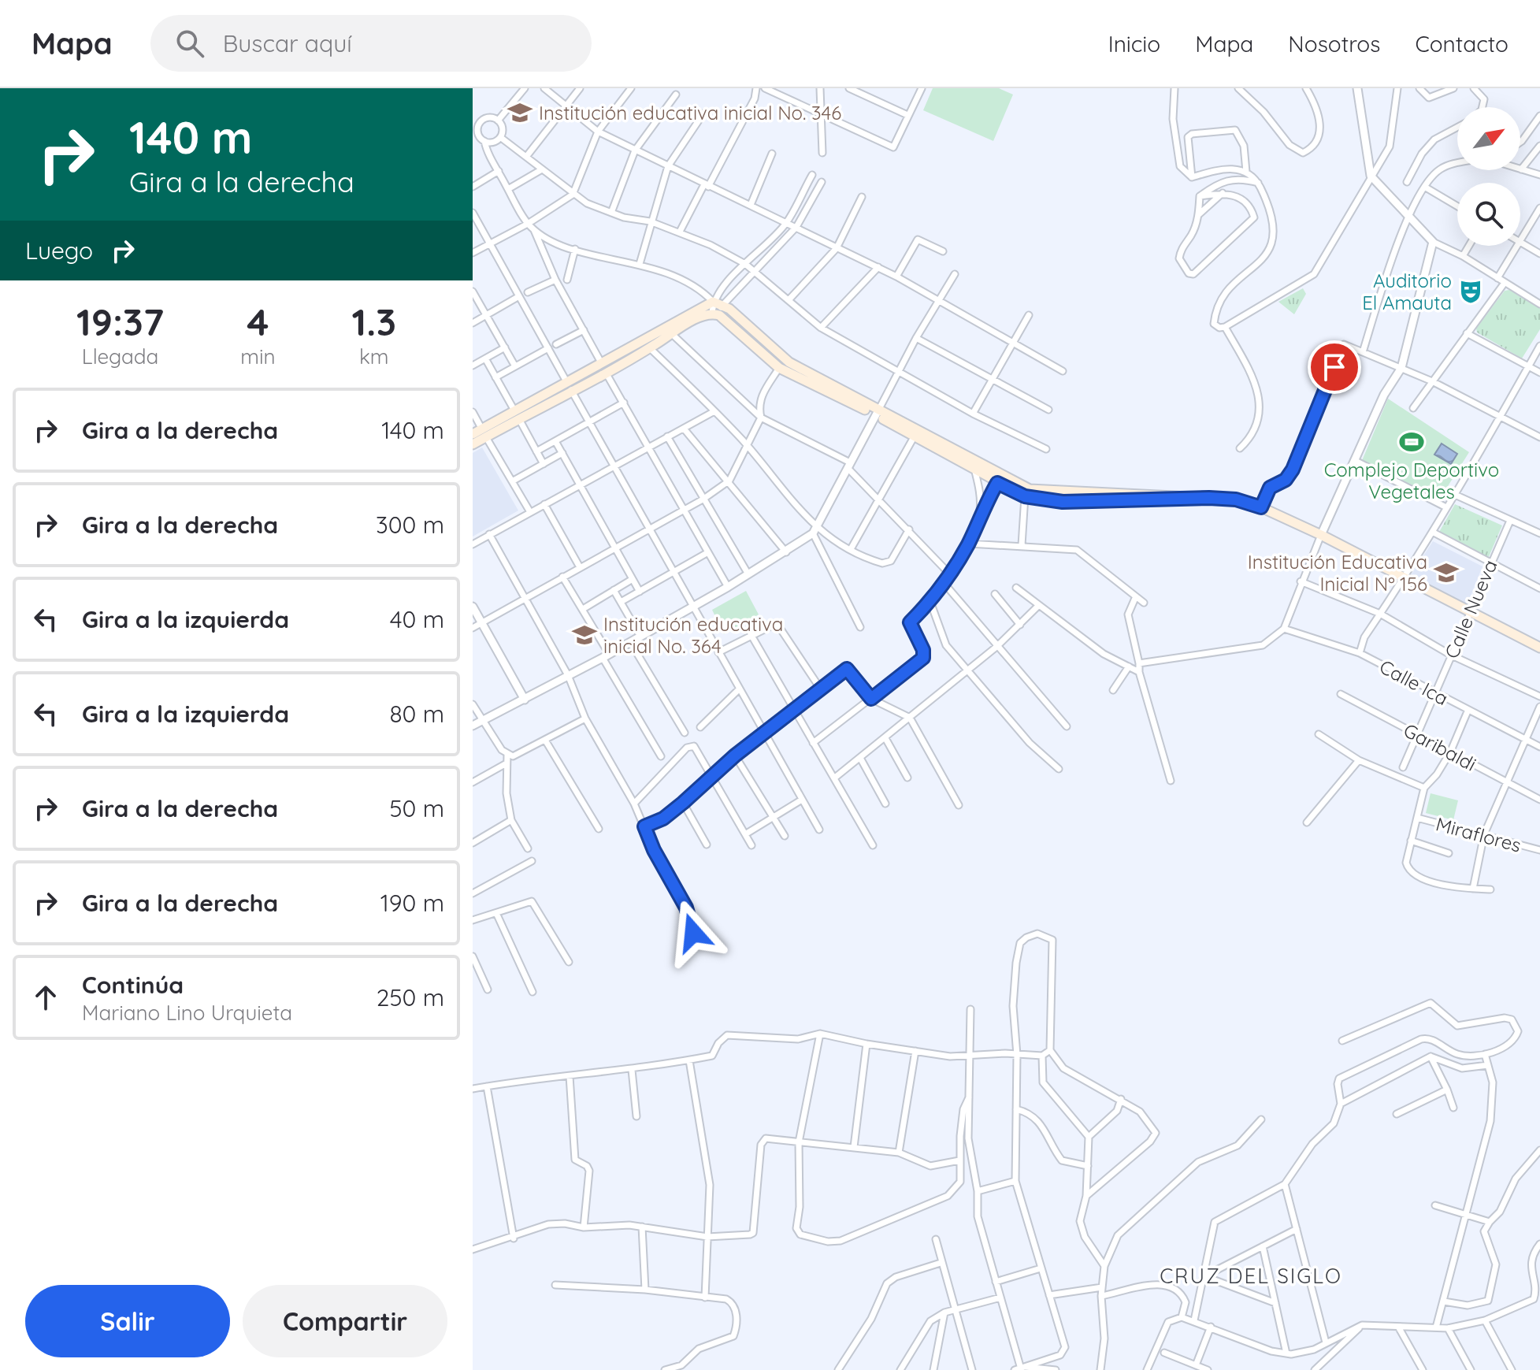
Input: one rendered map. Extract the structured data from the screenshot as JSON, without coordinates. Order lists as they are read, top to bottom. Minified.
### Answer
{"streets":{"street":["Calle Nueva","Calle Ica","Garibaldi","Miraflores"]},"crossings":[["Calle Nueva","Calle Ica"],["Calle Nueva","Garibaldi"]],"districts":["CRUZ DEL SIGLO"],"places":{"school or university":["Institución educativa inicial No. 346","Institución Educativa Inicial Nº 156","Institución educativa inicial No. 364"],"theatre":["Auditorio El Amauta"],"sports":["Complejo Deportivo Vegetales"]},"north":"top right","page":{"header":"Mapa","search":"Buscar aquí","nav":["Inicio","Mapa","Nosotros","Contacto"],"turn":["140 m","Gira a la derecha"],"then":"Luego","eta":["19:37","Llegada","4","min","1.3","km"],"list":[{"name":"Gira a la derecha","value":"140 m"},{"name":"Gira a la derecha","value":"300 m"},{"name":"Gira a la izquierda","value":"40 m"},{"name":"Gira a la izquierda","value":"80 m"},{"name":"Gira a la derecha","value":"50 m"},{"name":"Gira a la derecha","value":"190 m"},{"name":"Continúa","note":"Mariano Lino Urquieta","value":"250 m"}],"buttons":["Salir","Compartir"]}}
